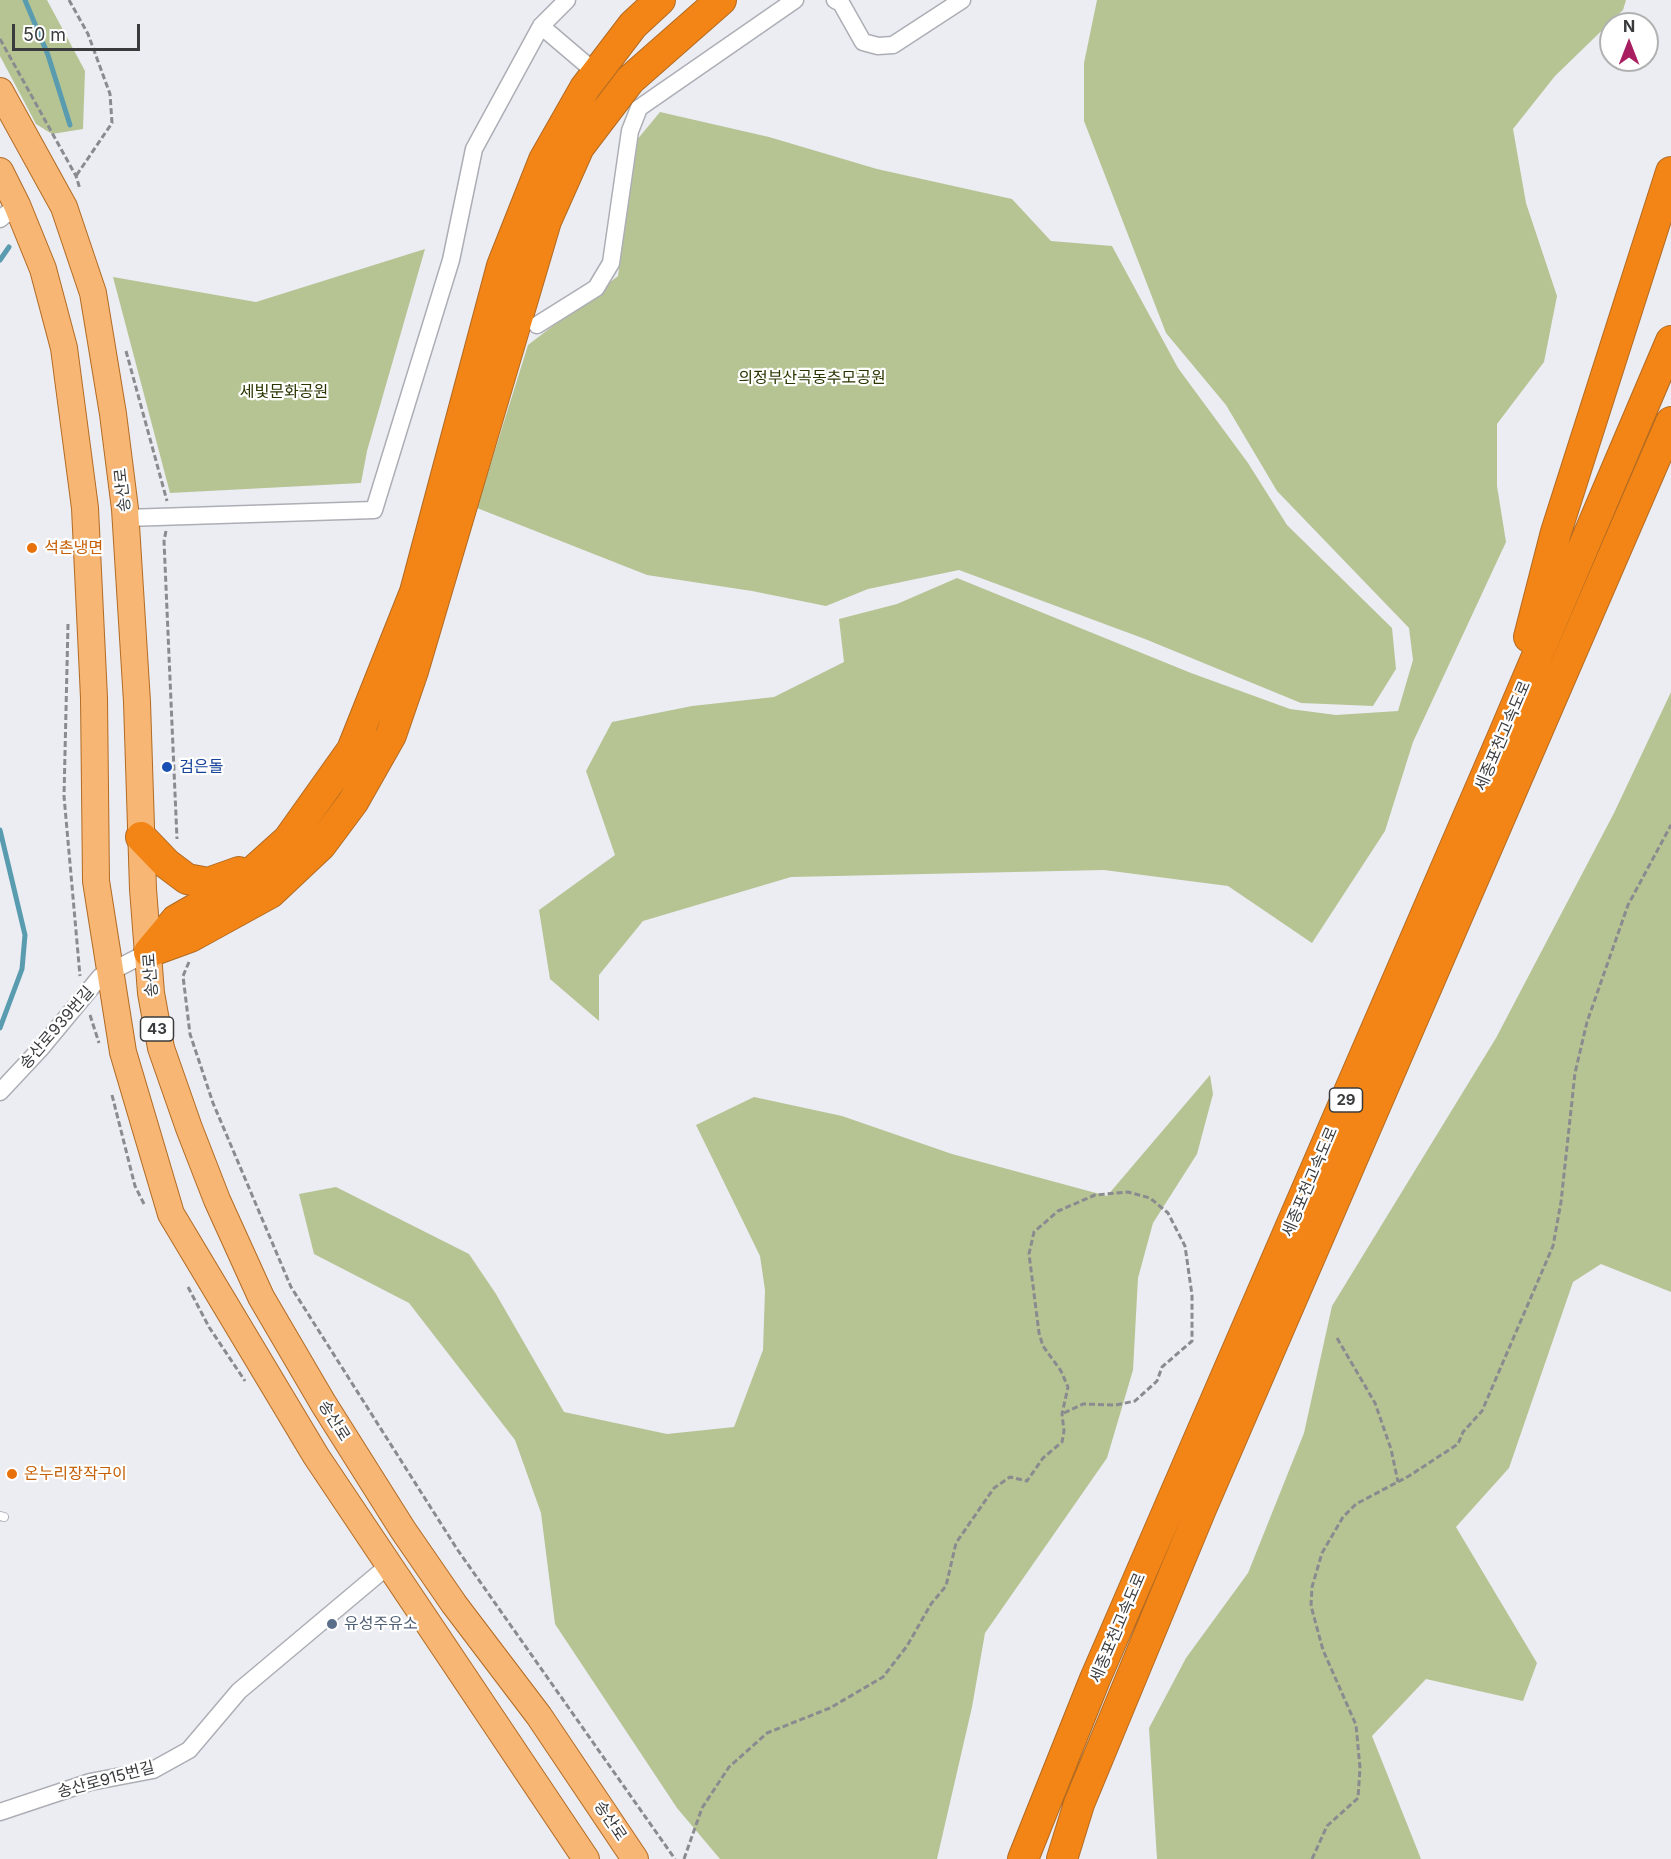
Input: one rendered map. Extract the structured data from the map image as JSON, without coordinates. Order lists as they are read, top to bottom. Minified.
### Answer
{"streets":{"highway":["세종포천고속도로","29"],"main road":["송산로","43"],"street":["송산로939번길","송산로915번길"]},"crossings":[["송산로","송산로939번길"],["송산로","송산로915번길"]],"parks":["의정부산곡동추모공원","세빛문화공원"],"places":["석촌냉면","검은돌","온누리장작구이","유성주유소"],"scale_bar":"50 m","north":"top"}
